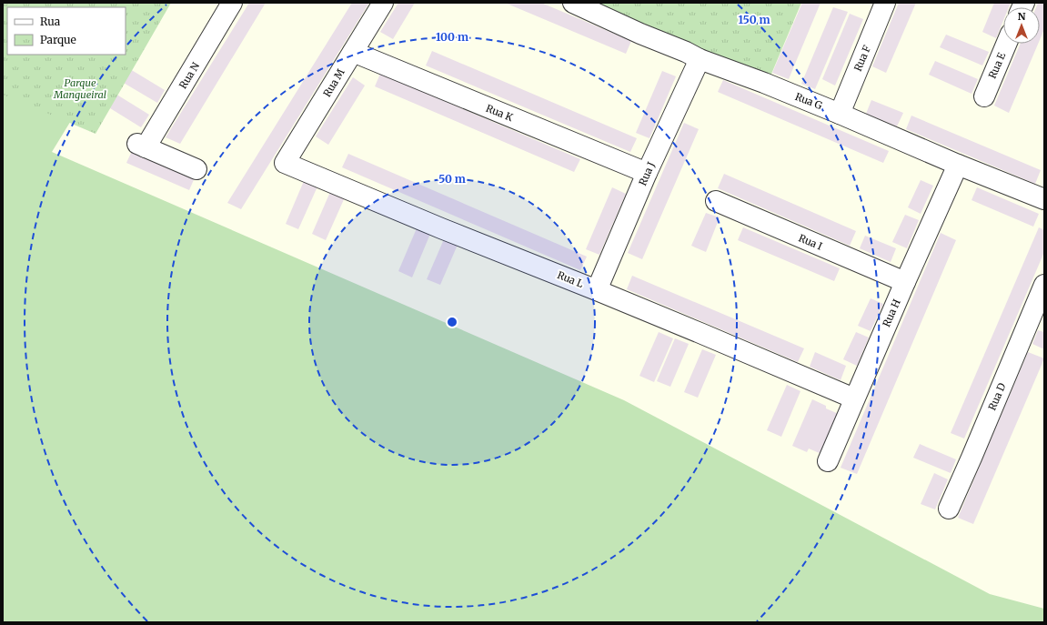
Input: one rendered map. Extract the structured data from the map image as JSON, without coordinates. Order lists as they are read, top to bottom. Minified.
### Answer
{"streets":{"street":["Rua F","Rua E","Rua N","Rua M","Rua G","Rua K","Rua J","Rua I","Rua L","Rua H","Rua D"]},"crossings":[["Rua F","Rua G"],["Rua M","Rua K"],["Rua M","Rua L"],["Rua G","Rua J"],["Rua G","Rua H"],["Rua K","Rua J"],["Rua J","Rua L"],["Rua I","Rua H"],["Rua L","Rua H"]],"parks":["Parque Mangueiral"],"legend":["Rua","Parque"],"north":"top","rings":["150 m","100 m","50 m"]}
